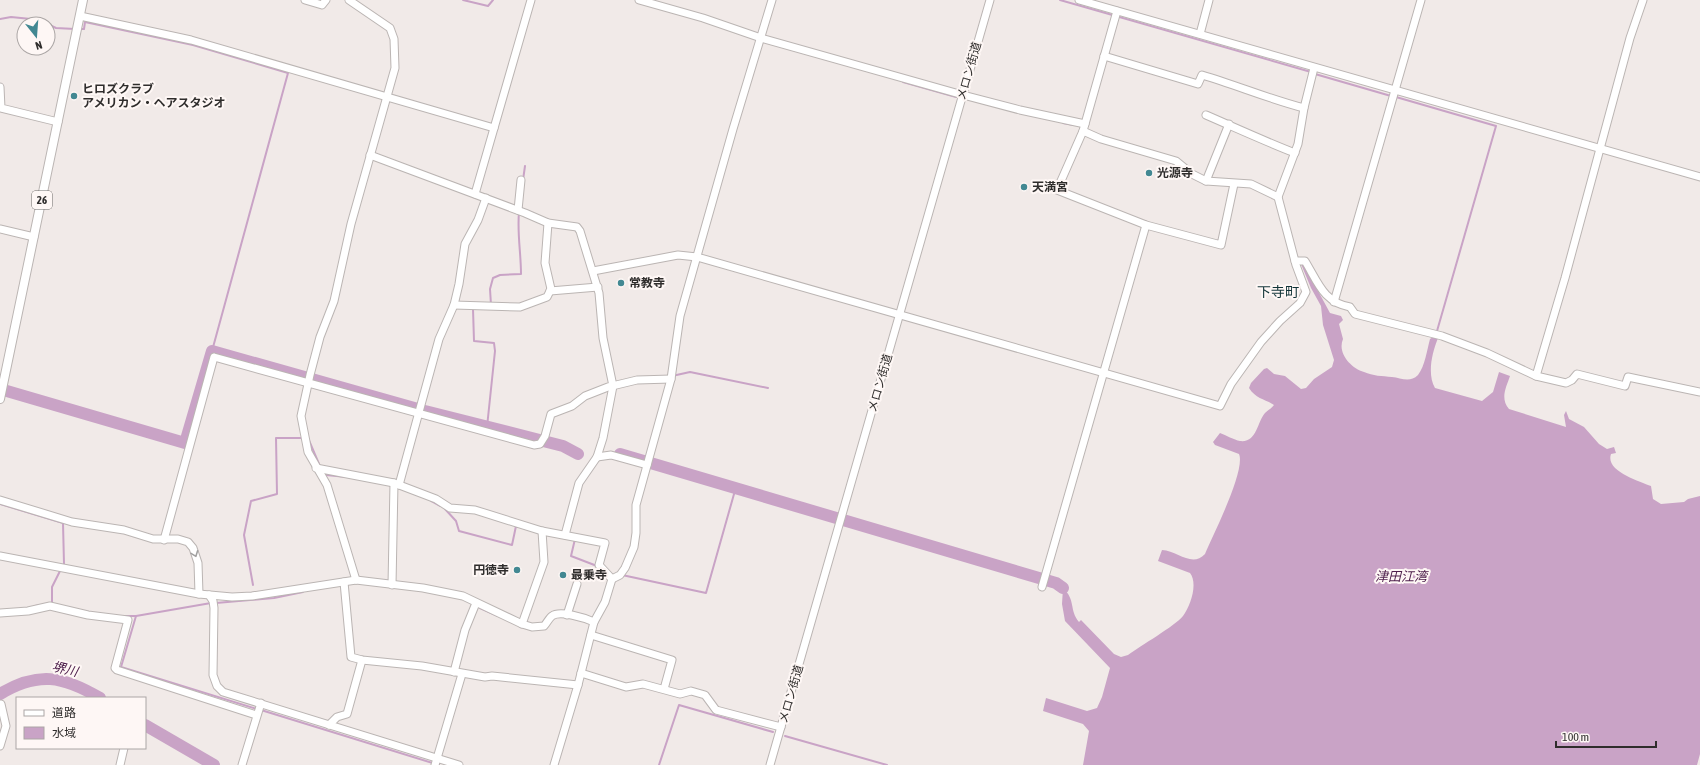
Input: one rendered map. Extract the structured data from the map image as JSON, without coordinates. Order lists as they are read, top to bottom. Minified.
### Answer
{"streets":{"main road":["26"],"street":["メロン街道"]},"districts":["下寺町"],"water":["津田江湾","堺川"],"places":["ヒロズクラブ アメリカン・ヘアスタジオ","光源寺","天満宮","常教寺","円徳寺","最乗寺"],"legend":["道路","水域"],"scale_bar":"100 m","north":"bottom"}
